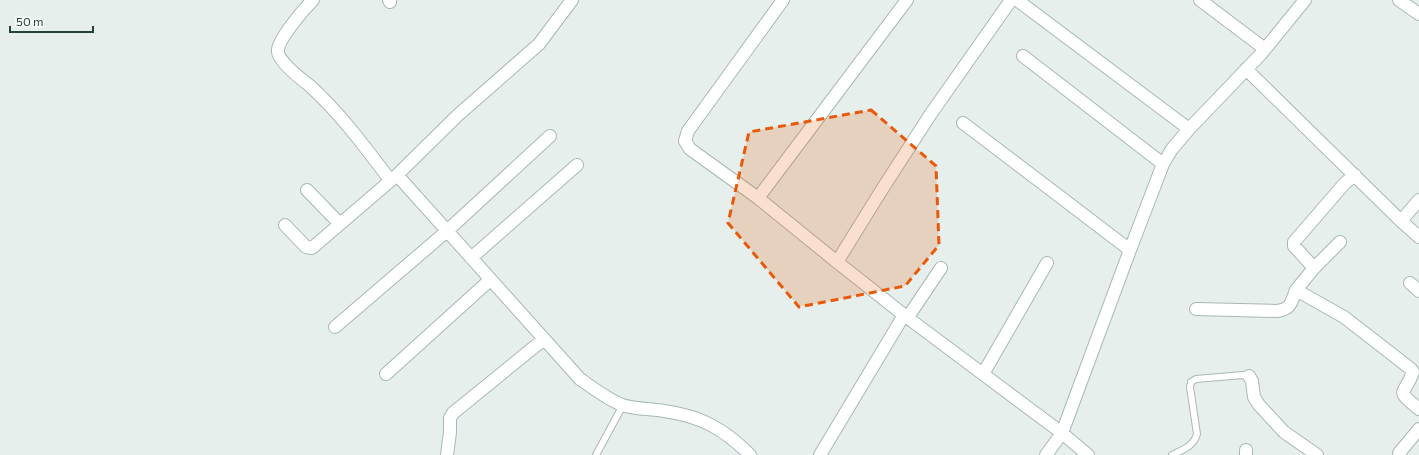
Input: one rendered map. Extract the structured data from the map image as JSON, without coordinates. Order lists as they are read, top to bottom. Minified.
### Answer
{"scale_bar":"50 m"}
